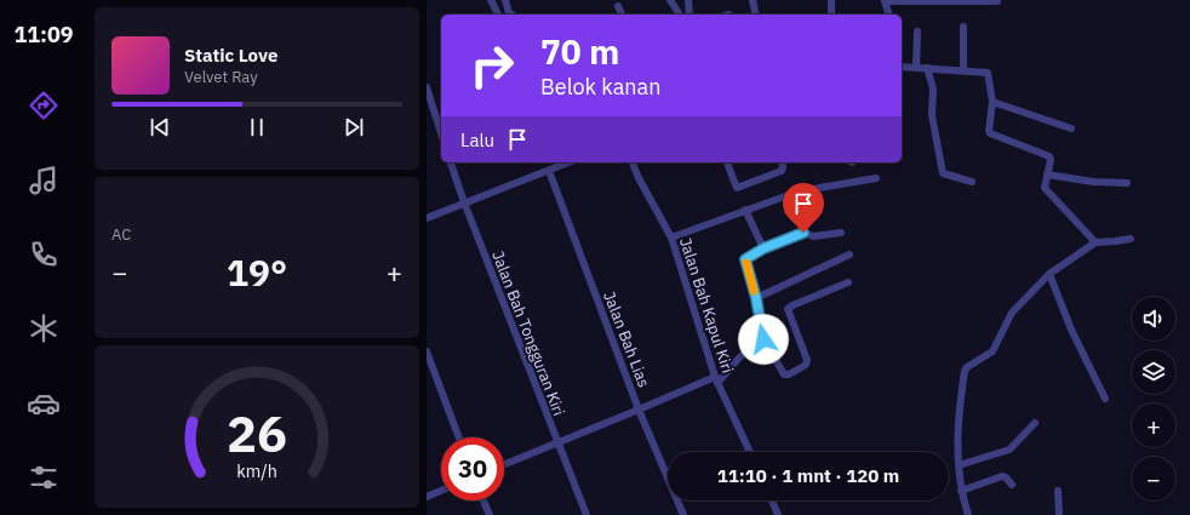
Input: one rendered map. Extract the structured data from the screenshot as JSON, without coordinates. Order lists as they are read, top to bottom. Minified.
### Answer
{"streets":{"street":["Jalan Bah Kapul Kiri","Jalan Bah Tongguran Kiri","Jalan Bah Lias"]},"page":{"tabs":"11:09","turn":["70 m","Belok kanan"],"song":["Static Love","Velvet Ray"],"then":"Lalu","tile":"AC","heat":["−","19°","+"],"map_buttons":["+","−"],"limit":"30","trip":"11:10 · 1 mnt · 120 m","gauge":["26","km/h"]}}
